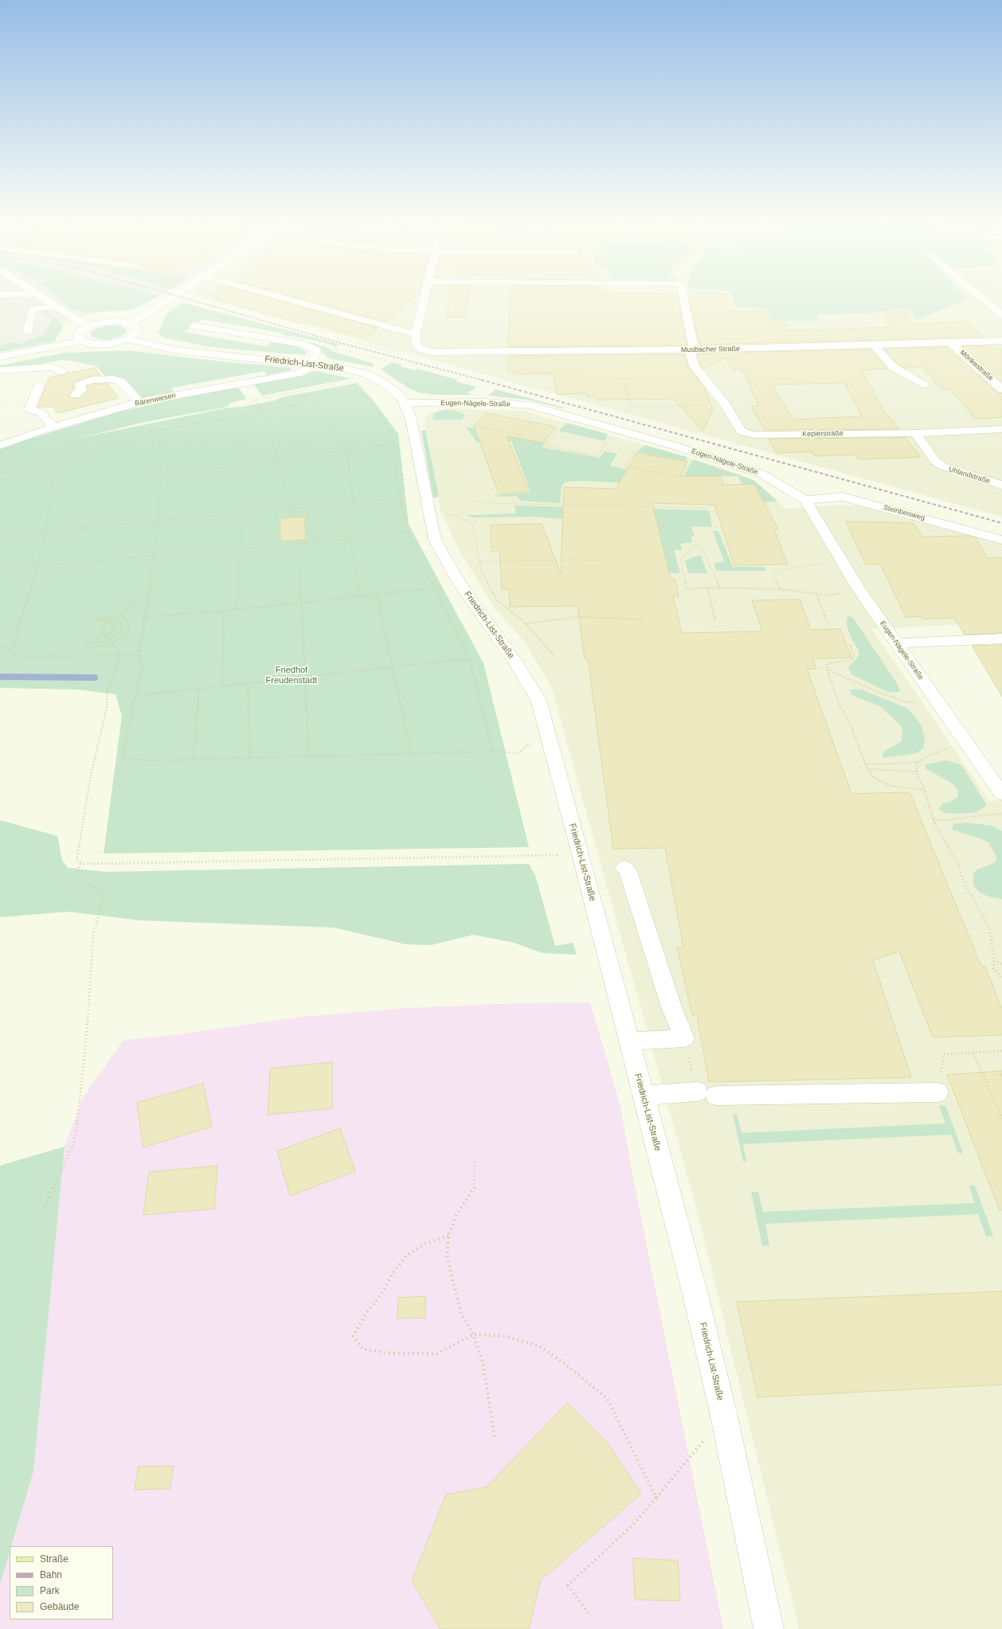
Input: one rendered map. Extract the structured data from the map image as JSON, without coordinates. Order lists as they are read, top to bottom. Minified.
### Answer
{"streets":{"street":["Musbacher Straße","Friedrich-List-Straße","Mörikestraße","Bärenwiesen","Eugen-Nägele-Straße","Keplerstraße","Uhlandstraße","Steinbeisweg"]},"crossings":[["Musbacher Straße","Mörikestraße"],["Musbacher Straße","Keplerstraße"],["Friedrich-List-Straße","Bärenwiesen"],["Friedrich-List-Straße","Eugen-Nägele-Straße"],["Eugen-Nägele-Straße","Steinbeisweg"],["Keplerstraße","Uhlandstraße"]],"parks":["Friedhof Freudenstadt"],"legend":["Straße","Bahn","Park","Gebäude"]}
